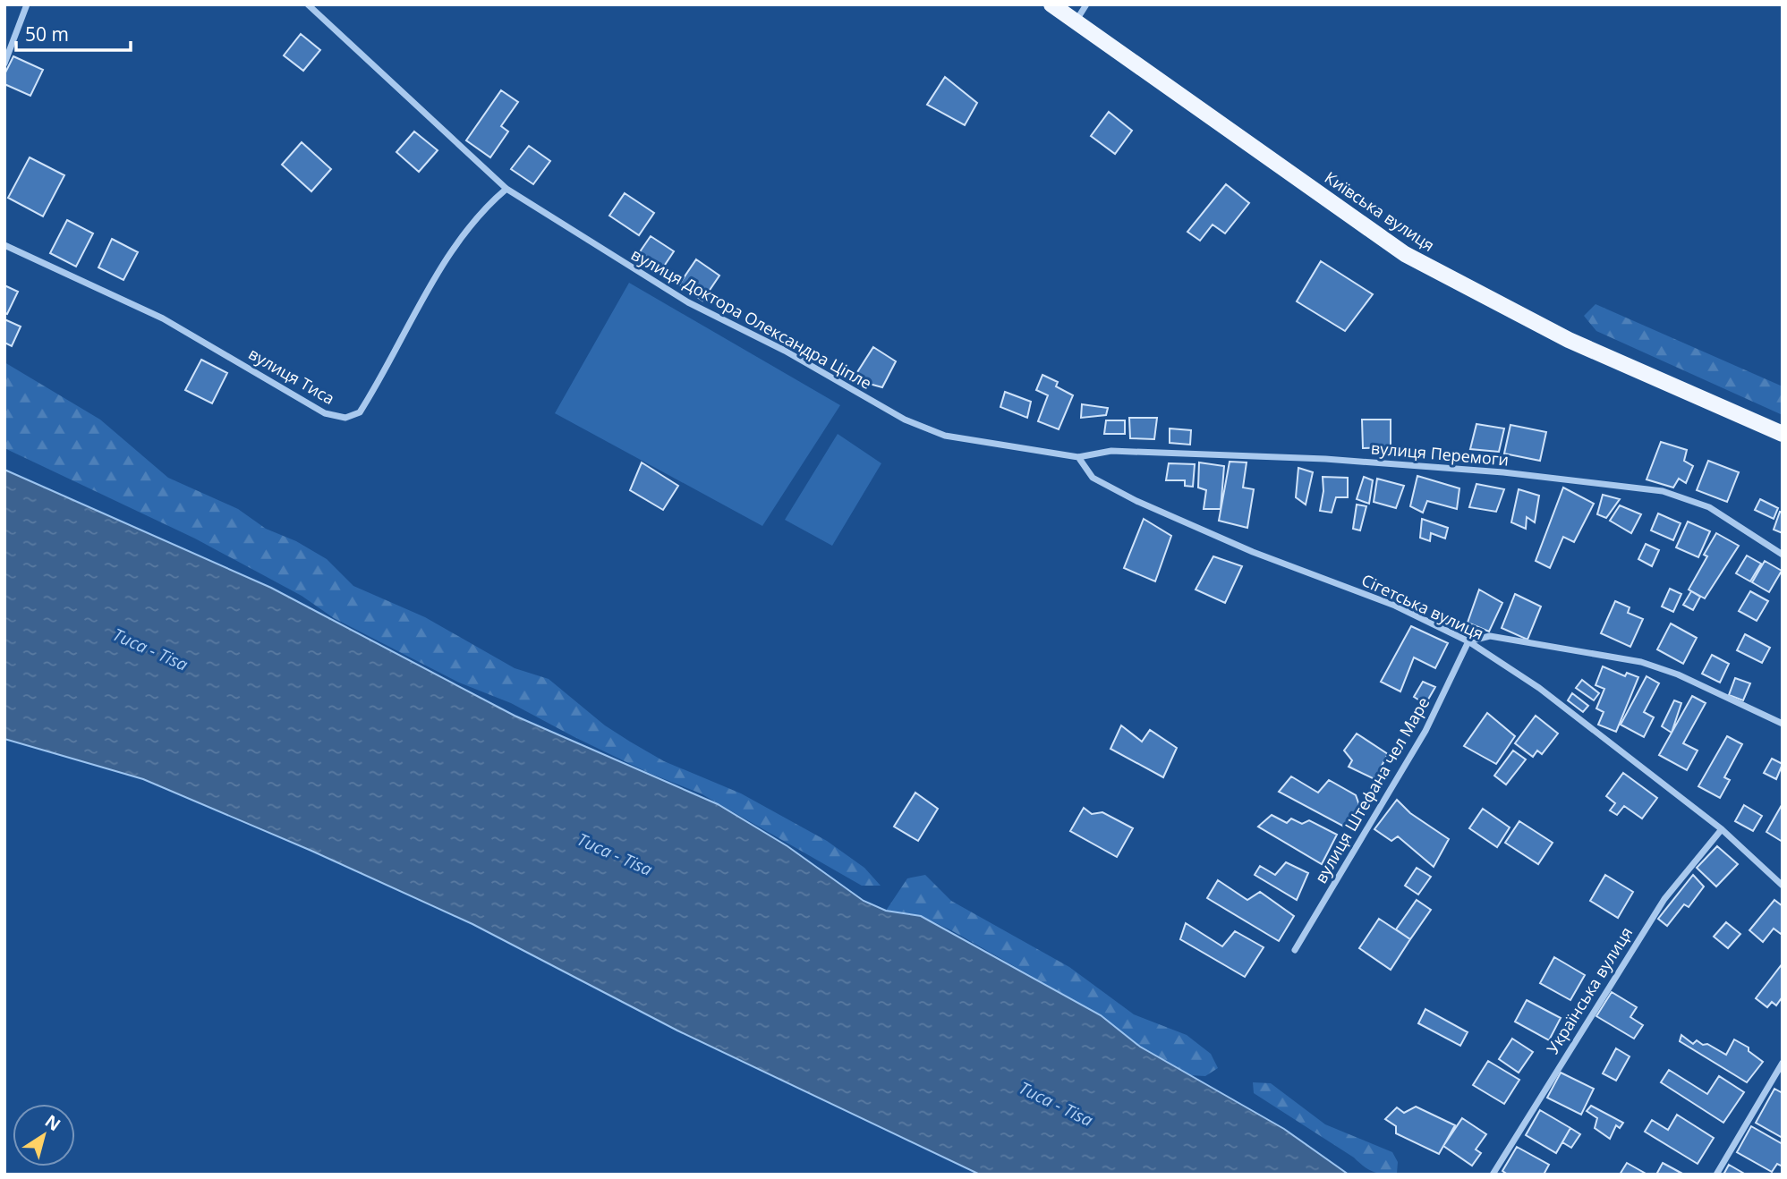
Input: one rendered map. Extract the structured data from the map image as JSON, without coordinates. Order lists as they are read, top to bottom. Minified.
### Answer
{"streets":{"main road":["Київська вулиця"],"street":["вулиця Доктора Олександра Ціпле","вулиця Тиса","вулиця Перемоги","Сігетська вулиця","вулиця Штефана чел Маре","Українська вулиця"]},"crossings":[["вулиця Доктора Олександра Ціпле","вулиця Тиса"],["вулиця Доктора Олександра Ціпле","вулиця Перемоги"],["вулиця Доктора Олександра Ціпле","Сігетська вулиця"],["вулиця Перемоги","Сігетська вулиця"],["Сігетська вулиця","вулиця Штефана чел Маре"],["Сігетська вулиця","Українська вулиця"]],"water":["Тиса - Tisa"],"scale_bar":"50 m","north":"top right"}
